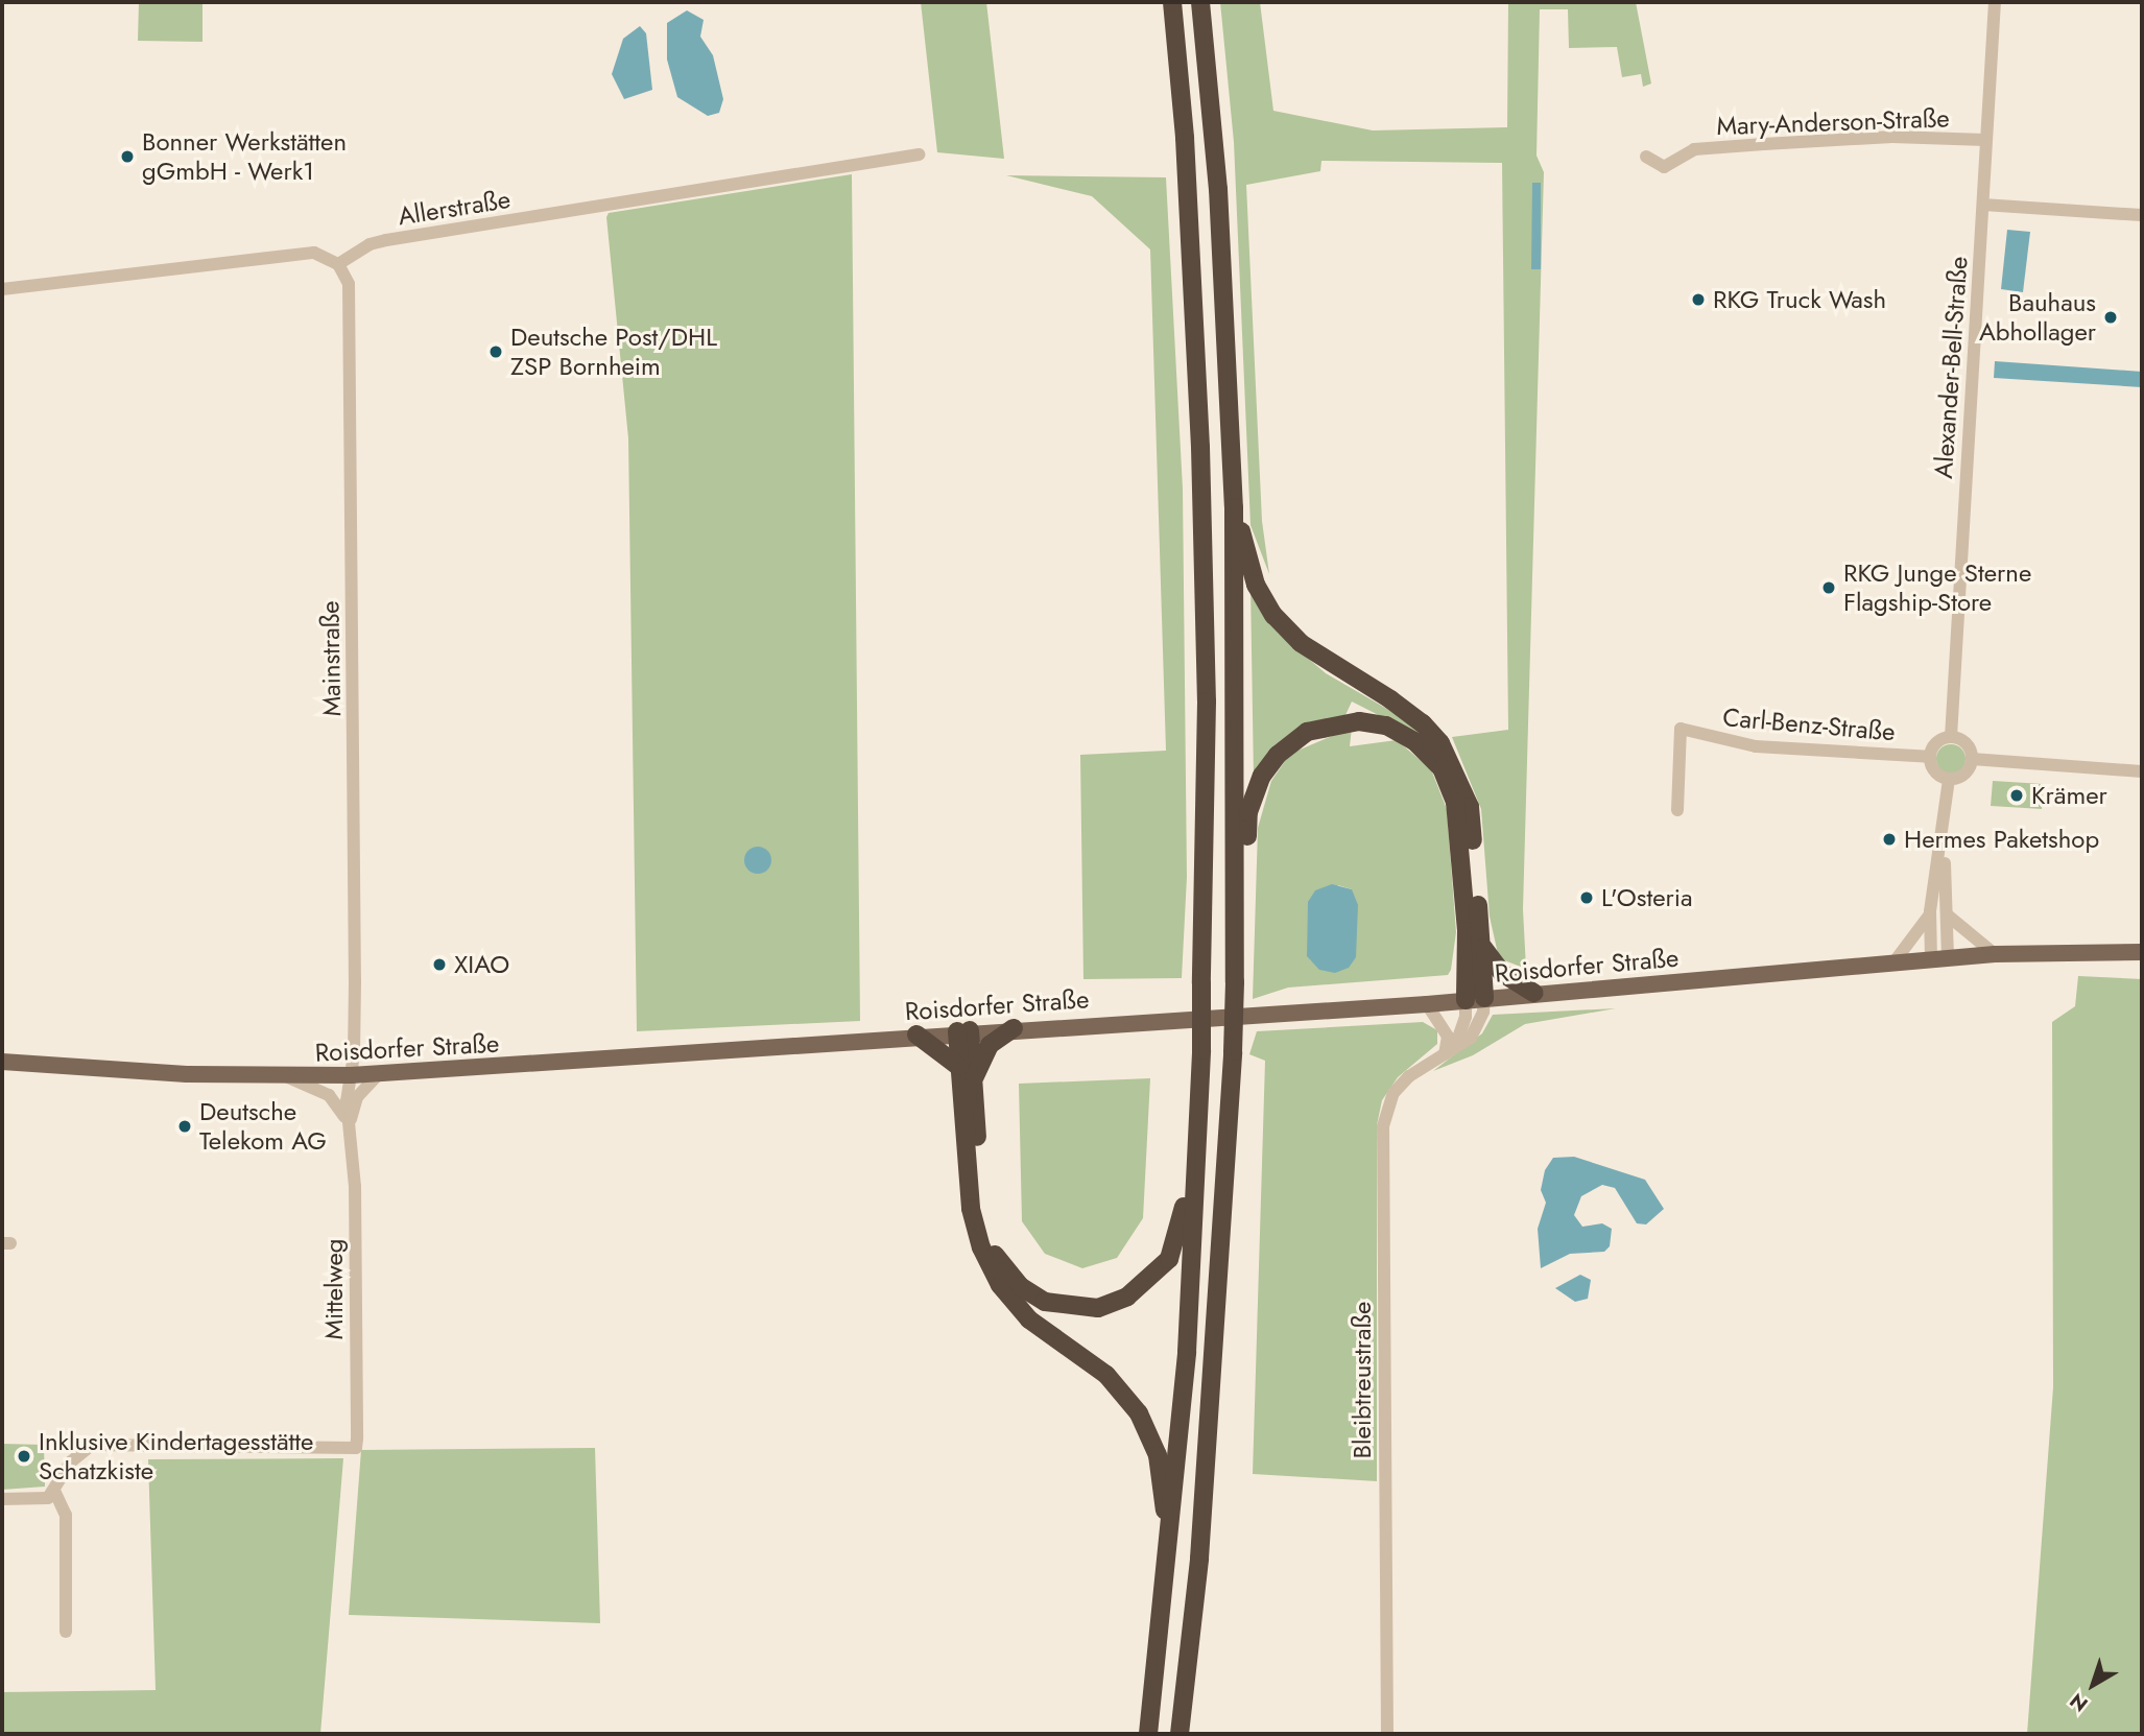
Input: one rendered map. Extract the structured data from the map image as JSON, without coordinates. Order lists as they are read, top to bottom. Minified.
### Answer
{"streets":{"main road":["Roisdorfer Straße"],"street":["Mary-Anderson-Straße","Allerstraße","Alexander-Bell-Straße","Mainstraße","Carl-Benz-Straße","Mittelweg","Bleibtreustraße"]},"crossings":[["Mary-Anderson-Straße","Alexander-Bell-Straße"],["Allerstraße","Mainstraße"],["Alexander-Bell-Straße","Carl-Benz-Straße"],["Mainstraße","Mittelweg"],["Roisdorfer Straße","Mittelweg"],["Roisdorfer Straße","Bleibtreustraße"]],"places":["Bonner Werkstätten gGmbH - Werk1","RKG Truck Wash","Bauhaus Abhollager","Deutsche Post/DHL ZSP Bornheim","RKG Junge Sterne Flagship-Store","Krämer","Hermes Paketshop","L'Osteria","XIAO","Deutsche Telekom AG","Inklusive Kindertagesstätte Schatzkiste"],"north":"bottom left"}
